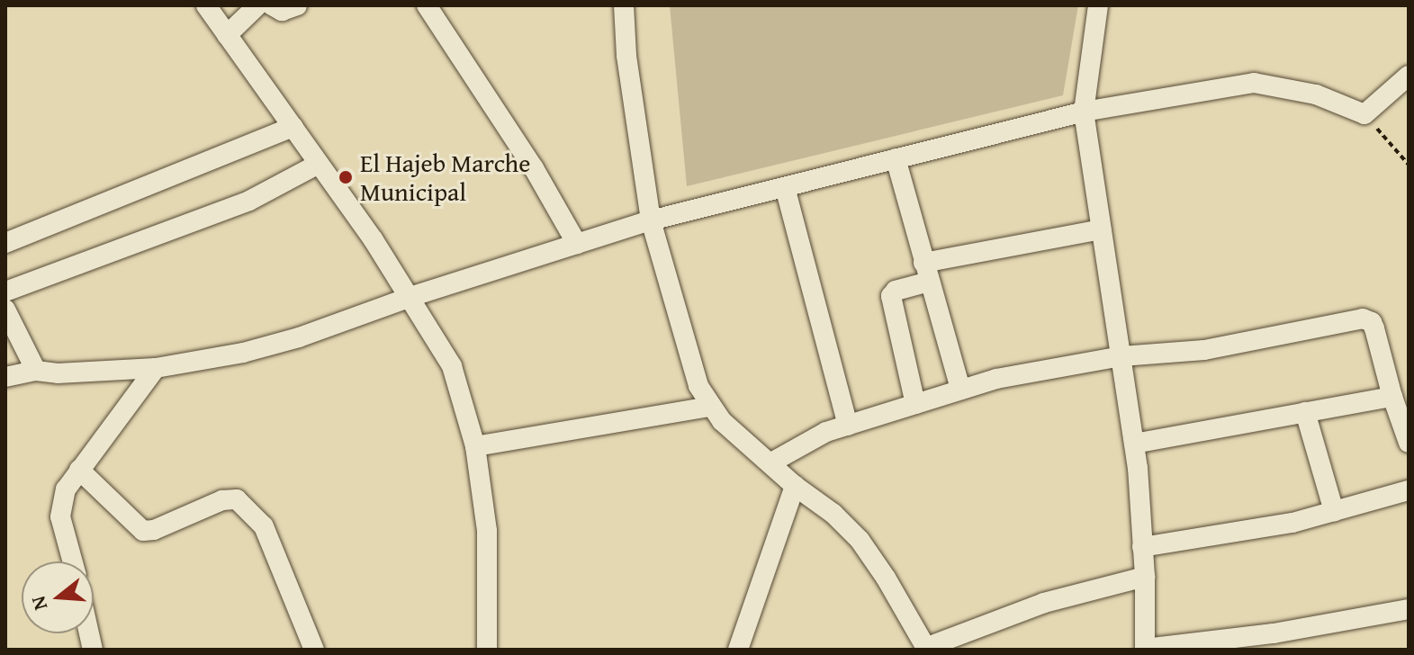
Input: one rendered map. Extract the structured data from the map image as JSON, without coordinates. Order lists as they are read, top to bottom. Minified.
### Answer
{"places":["El Hajeb Marche Municipal"],"north":"left"}
